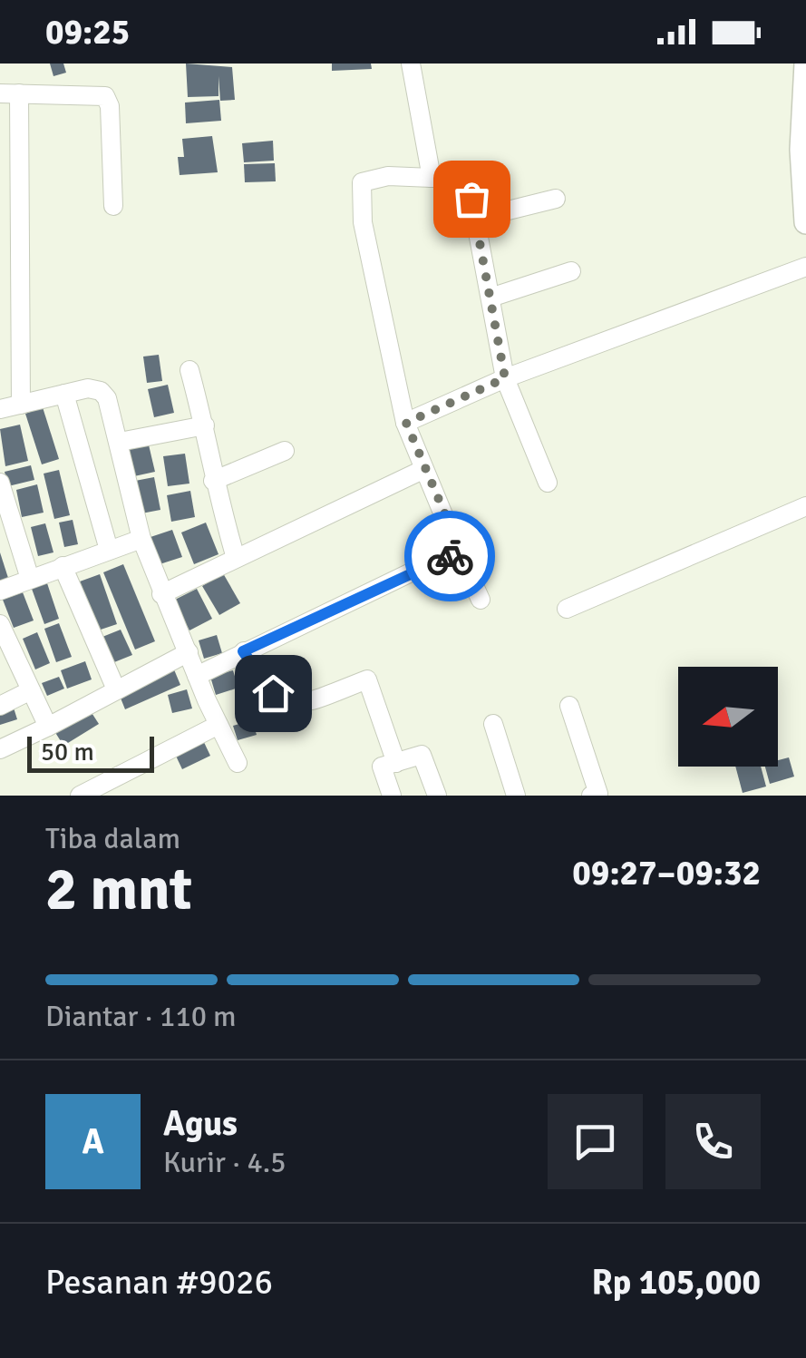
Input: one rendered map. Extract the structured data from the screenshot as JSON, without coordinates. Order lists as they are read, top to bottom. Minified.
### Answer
{"scale_bar":"50 m","north":"left","page":{"status":"09:25","scale":"50 m","heading":["2 mnt","Tiba dalam","09:27–09:32"],"panel":["Agus","Kurir · 4.5","Pesanan #9026","Rp 105,000"],"bar":"Diantar · 110 m","round":"A"}}
